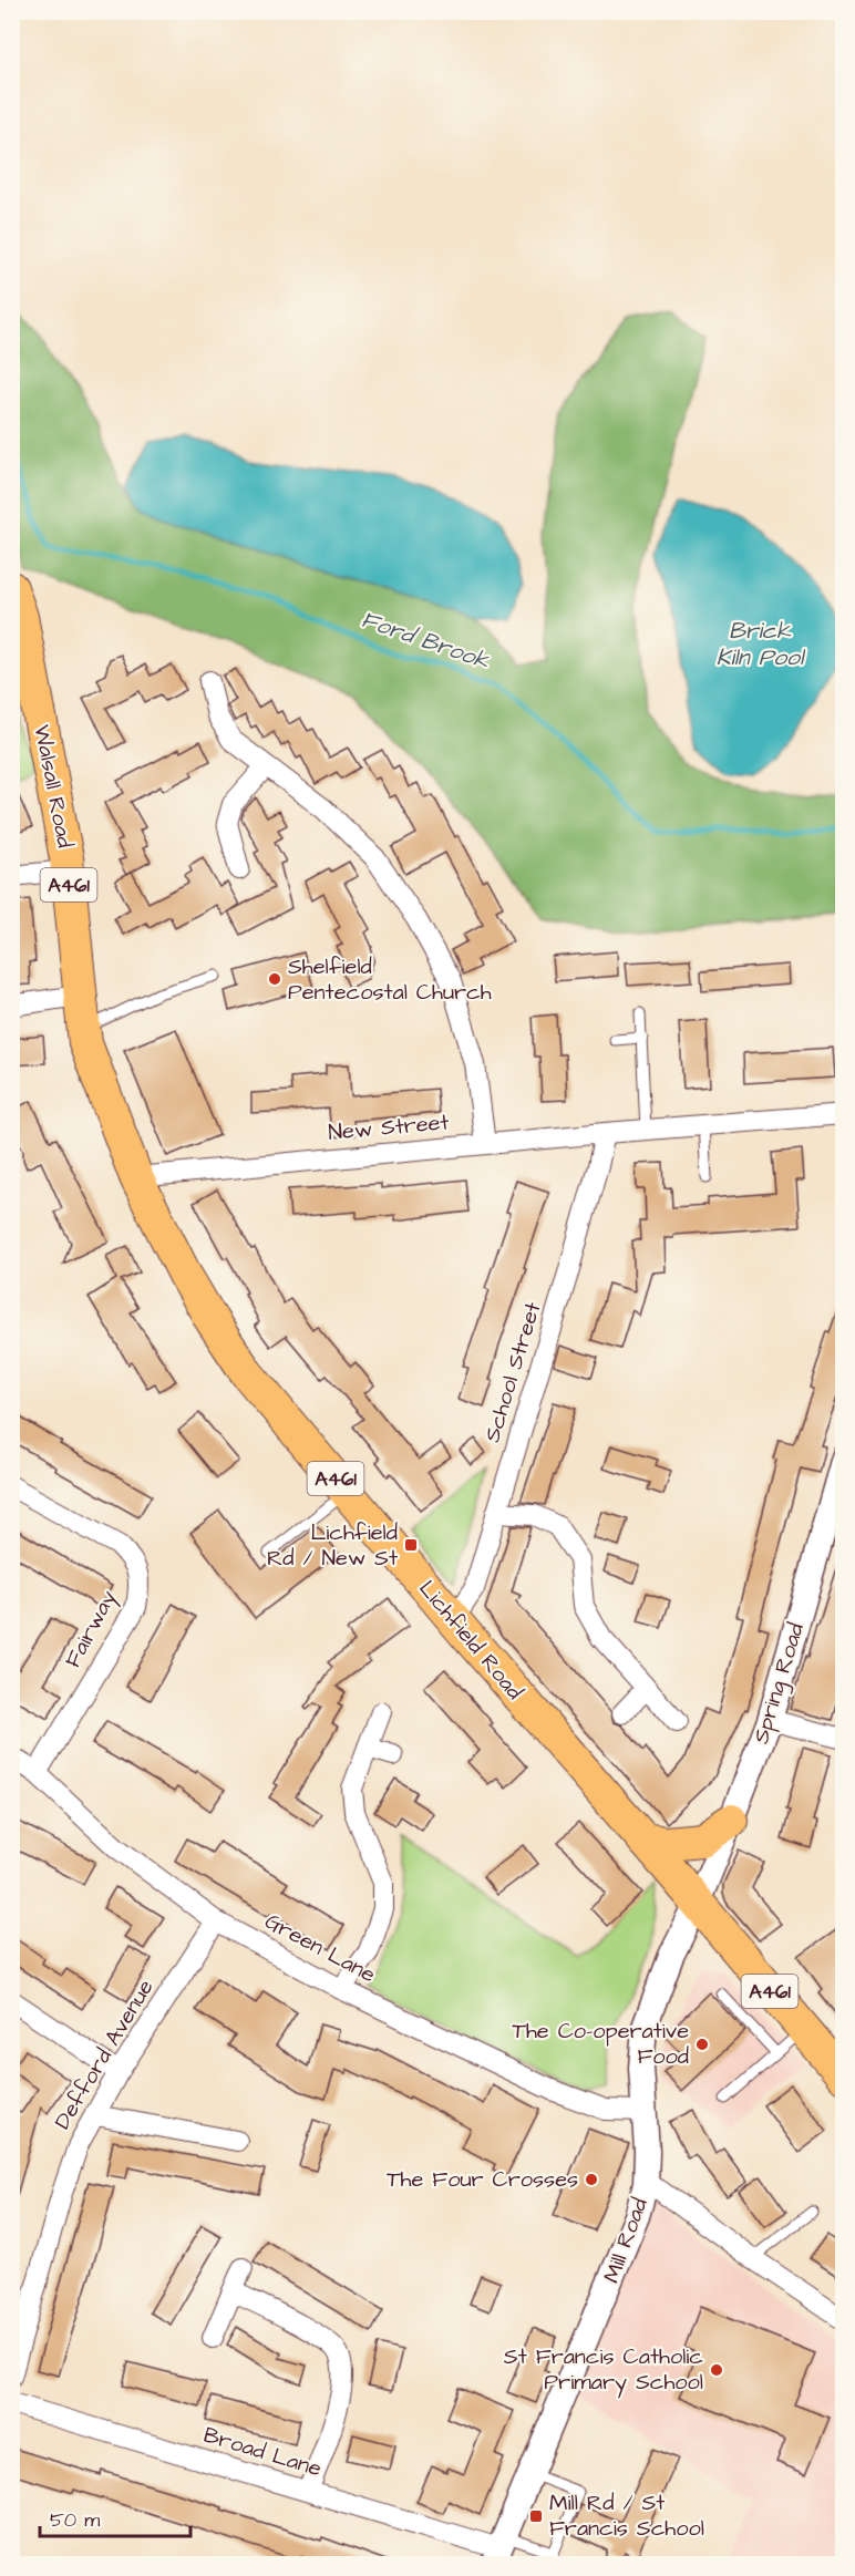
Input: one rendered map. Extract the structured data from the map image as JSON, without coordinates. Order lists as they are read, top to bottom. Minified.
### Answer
{"streets":{"highway":["Walsall Road","A461","Lichfield Road"],"street":["New Street","School Street","Fairway","Spring Road","Green Lane","Defford Avenue","Mill Road","Broad Lane"]},"crossings":[["Walsall Road","New Street"],["Walsall Road","Lichfield Road"],["New Street","School Street"],["New Street","Lichfield Road"],["School Street","Lichfield Road"],["Fairway","Green Lane"],["Lichfield Road","Spring Road"],["Lichfield Road","Mill Road"],["Spring Road","Mill Road"],["Green Lane","Defford Avenue"],["Green Lane","Mill Road"],["Mill Road","Broad Lane"]],"water":["Brick Kiln Pool","Ford Brook"],"places":{"other":["Shelfield Pentecostal Church","The Co-operative Food","The Four Crosses","St Francis Catholic Primary School"],"transit":["Lichfield Rd / New St","Mill Rd / St Francis School"]},"scale_bar":"50 m"}
